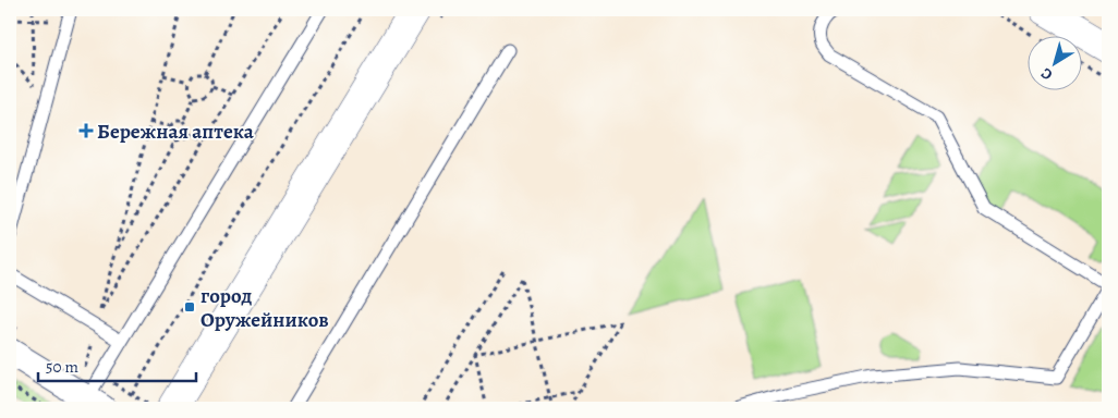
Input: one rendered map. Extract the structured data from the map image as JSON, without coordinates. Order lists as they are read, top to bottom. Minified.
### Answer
{"places":{"health":["Бережная аптека"],"transit":["город Оружейников"]},"scale_bar":"50 m","north":"bottom left"}
